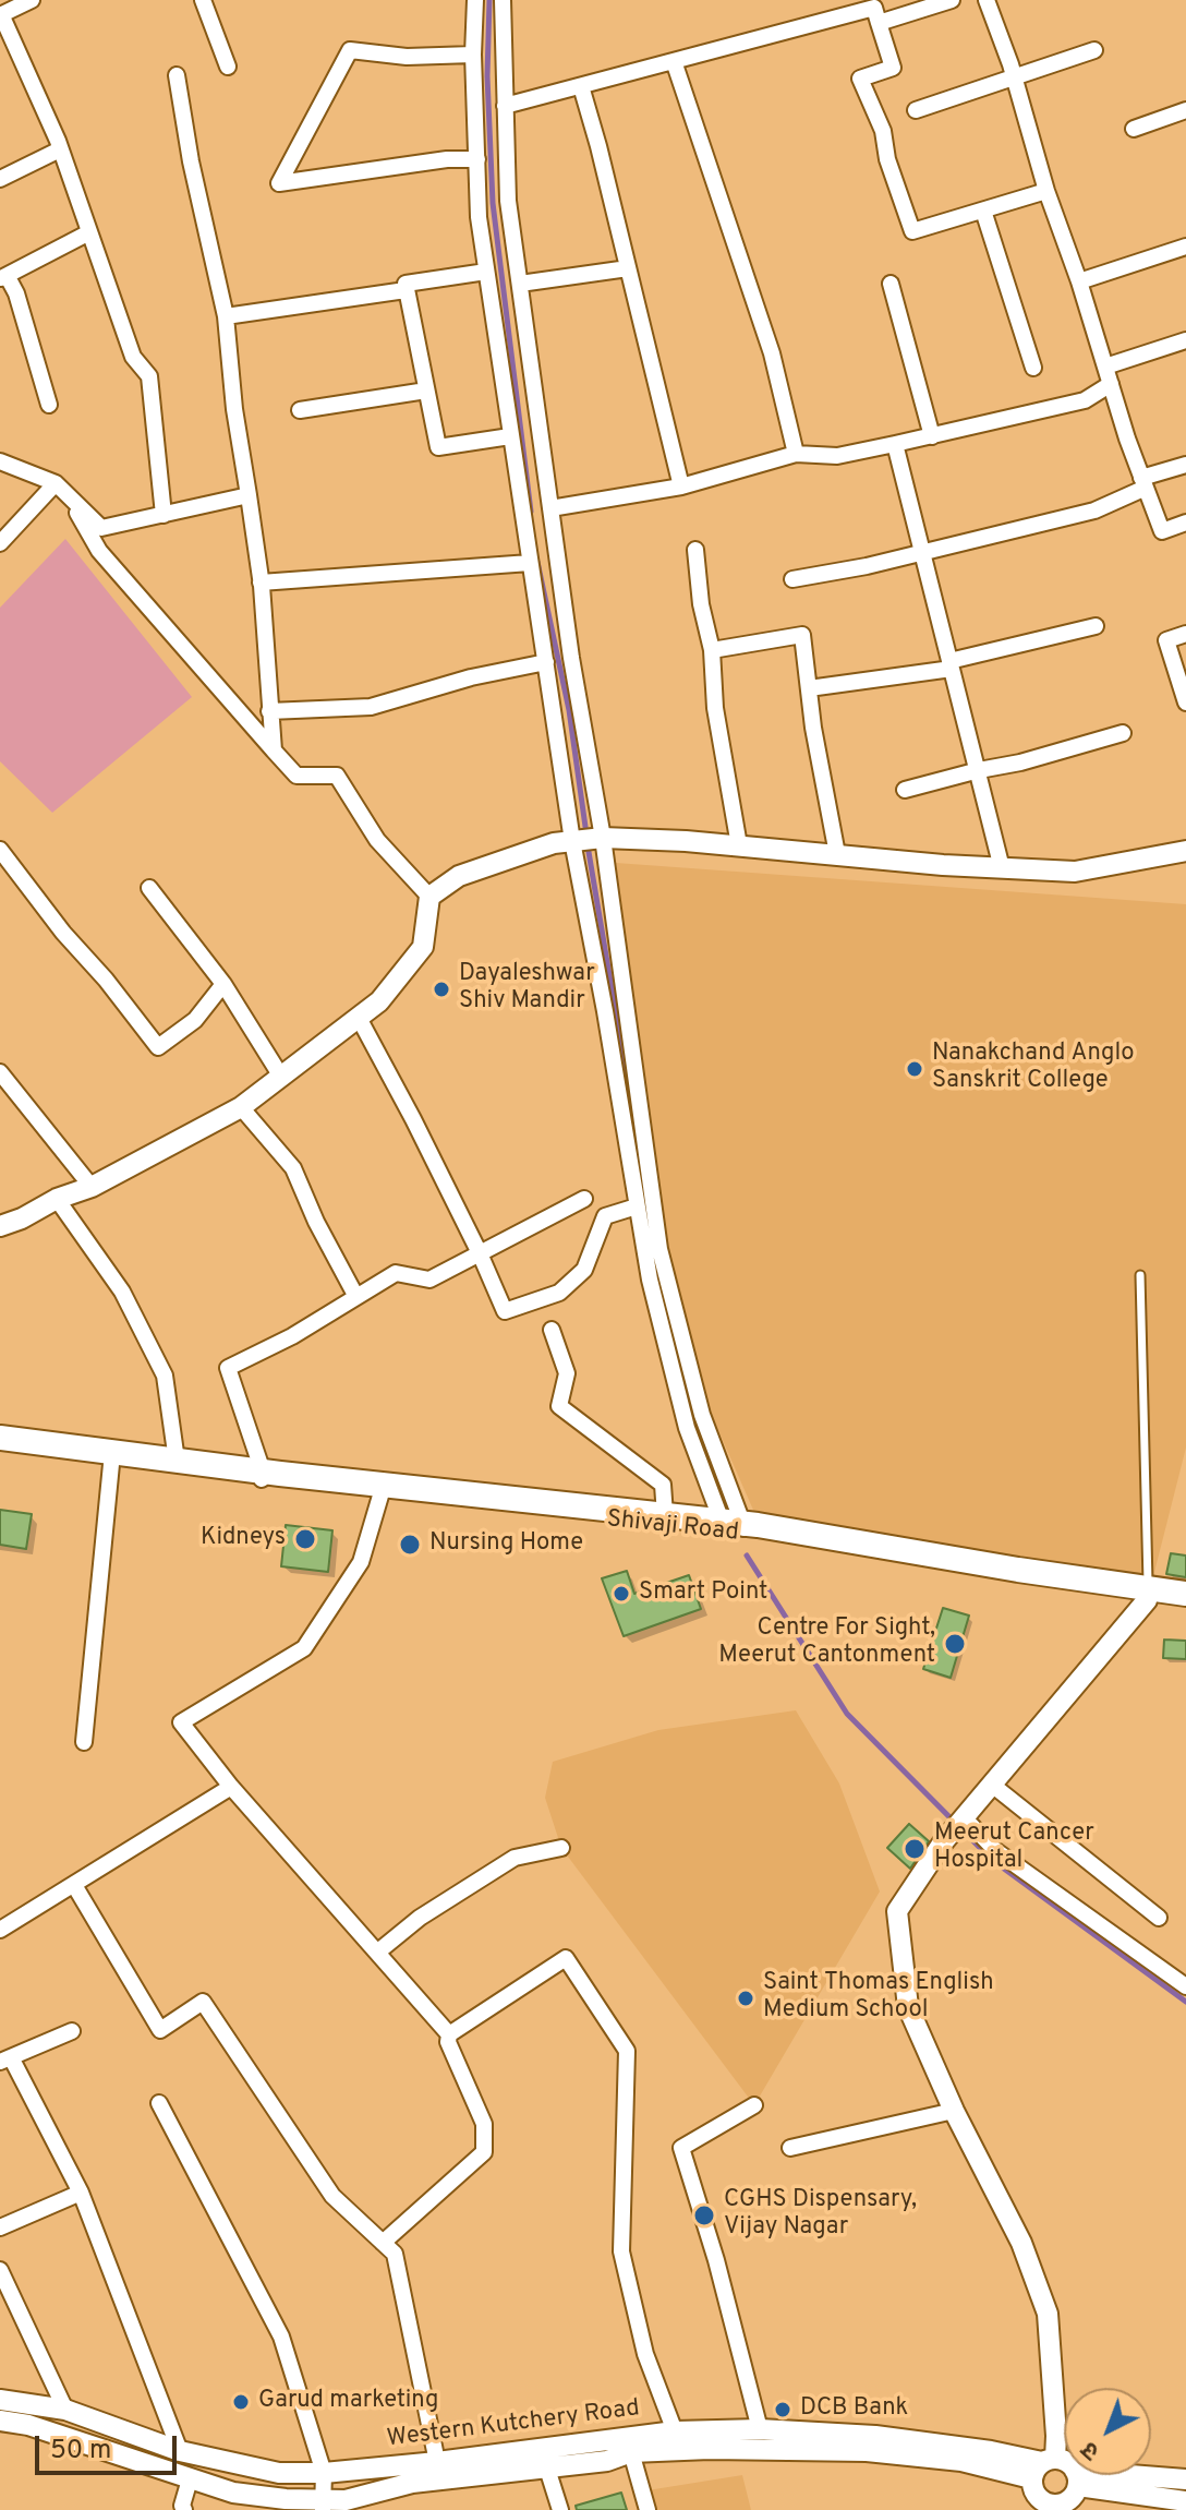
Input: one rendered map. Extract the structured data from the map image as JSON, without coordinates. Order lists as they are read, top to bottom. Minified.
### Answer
{"streets":{"main road":["Shivaji Road"],"street":["Western Kutchery Road"]},"places":["Dayaleshwar Shiv Mandir","Nanakchand Anglo Sanskrit College","Kidneys","Nursing Home","Smart Point","Centre For Sight, Meerut Cantonment","Meerut Cancer Hospital","Saint Thomas English Medium School","CGHS Dispensary, Vijay Nagar","Garud marketing","DCB Bank"],"scale_bar":"50 m","north":"bottom left"}
